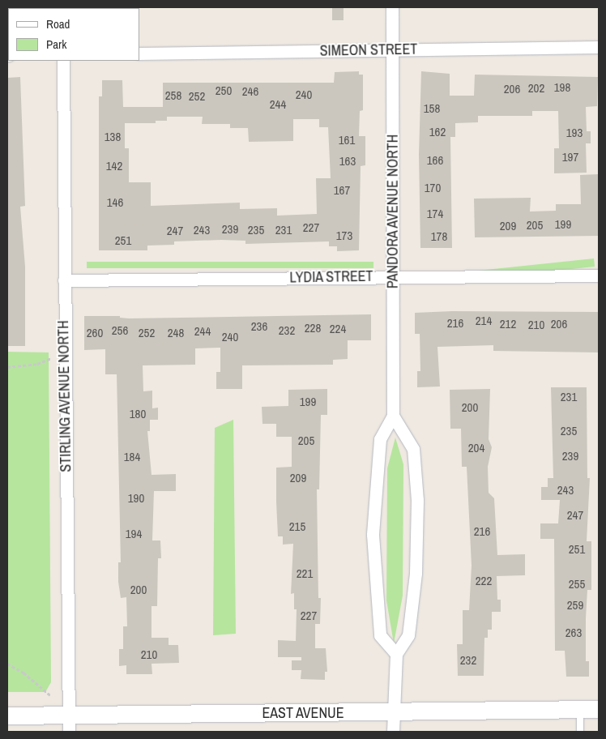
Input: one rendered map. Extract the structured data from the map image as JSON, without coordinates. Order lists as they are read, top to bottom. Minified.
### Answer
{"streets":{"street":["SIMEON STREET","PANDORA AVENUE NORTH","LYDIA STREET","STIRLING AVENUE NORTH","EAST AVENUE"]},"crossings":[["SIMEON STREET","PANDORA AVENUE NORTH"],["PANDORA AVENUE NORTH","LYDIA STREET"],["LYDIA STREET","STIRLING AVENUE NORTH"],["STIRLING AVENUE NORTH","EAST AVENUE"]],"house_numbers":["198","202","206","250","246","240","258","252","244","158","162","193","138","161","197","166","163","142","170","167","146","174","199","205","209","227","239","243","235","231","247","173","178","251","214","216","212","206","210","236","228","224","256","232","244","260","252","248","240","231","199","200","180","235","205","204","239","184","209","243","190","247","215","216","194","251","221","222","255","200","259","227","263","210","232"],"legend":["Road","Park"]}
